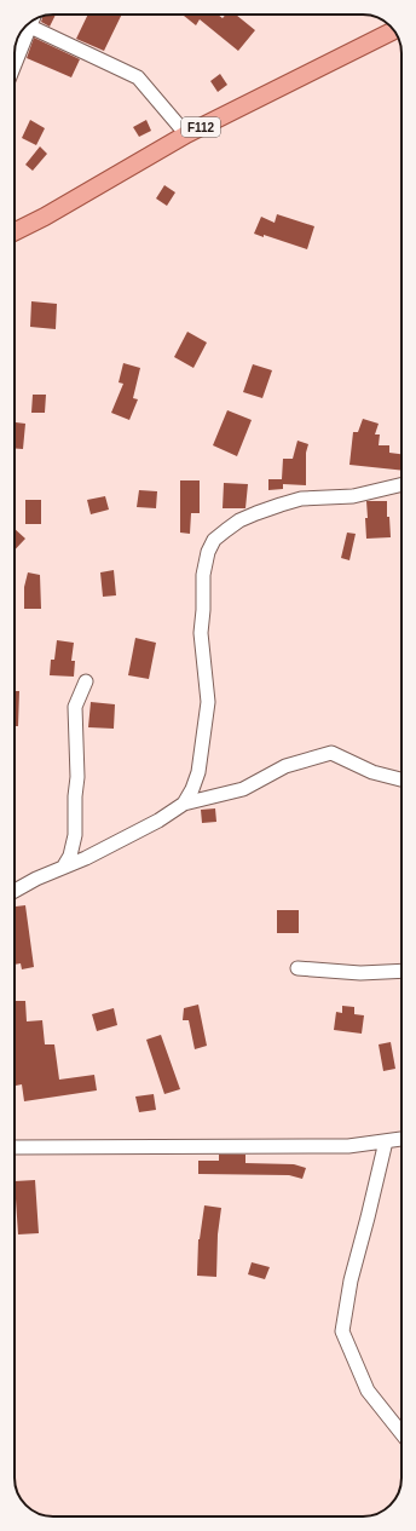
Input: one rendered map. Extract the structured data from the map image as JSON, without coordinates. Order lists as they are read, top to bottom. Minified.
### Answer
{"streets":{"main road":["F112"]}}
